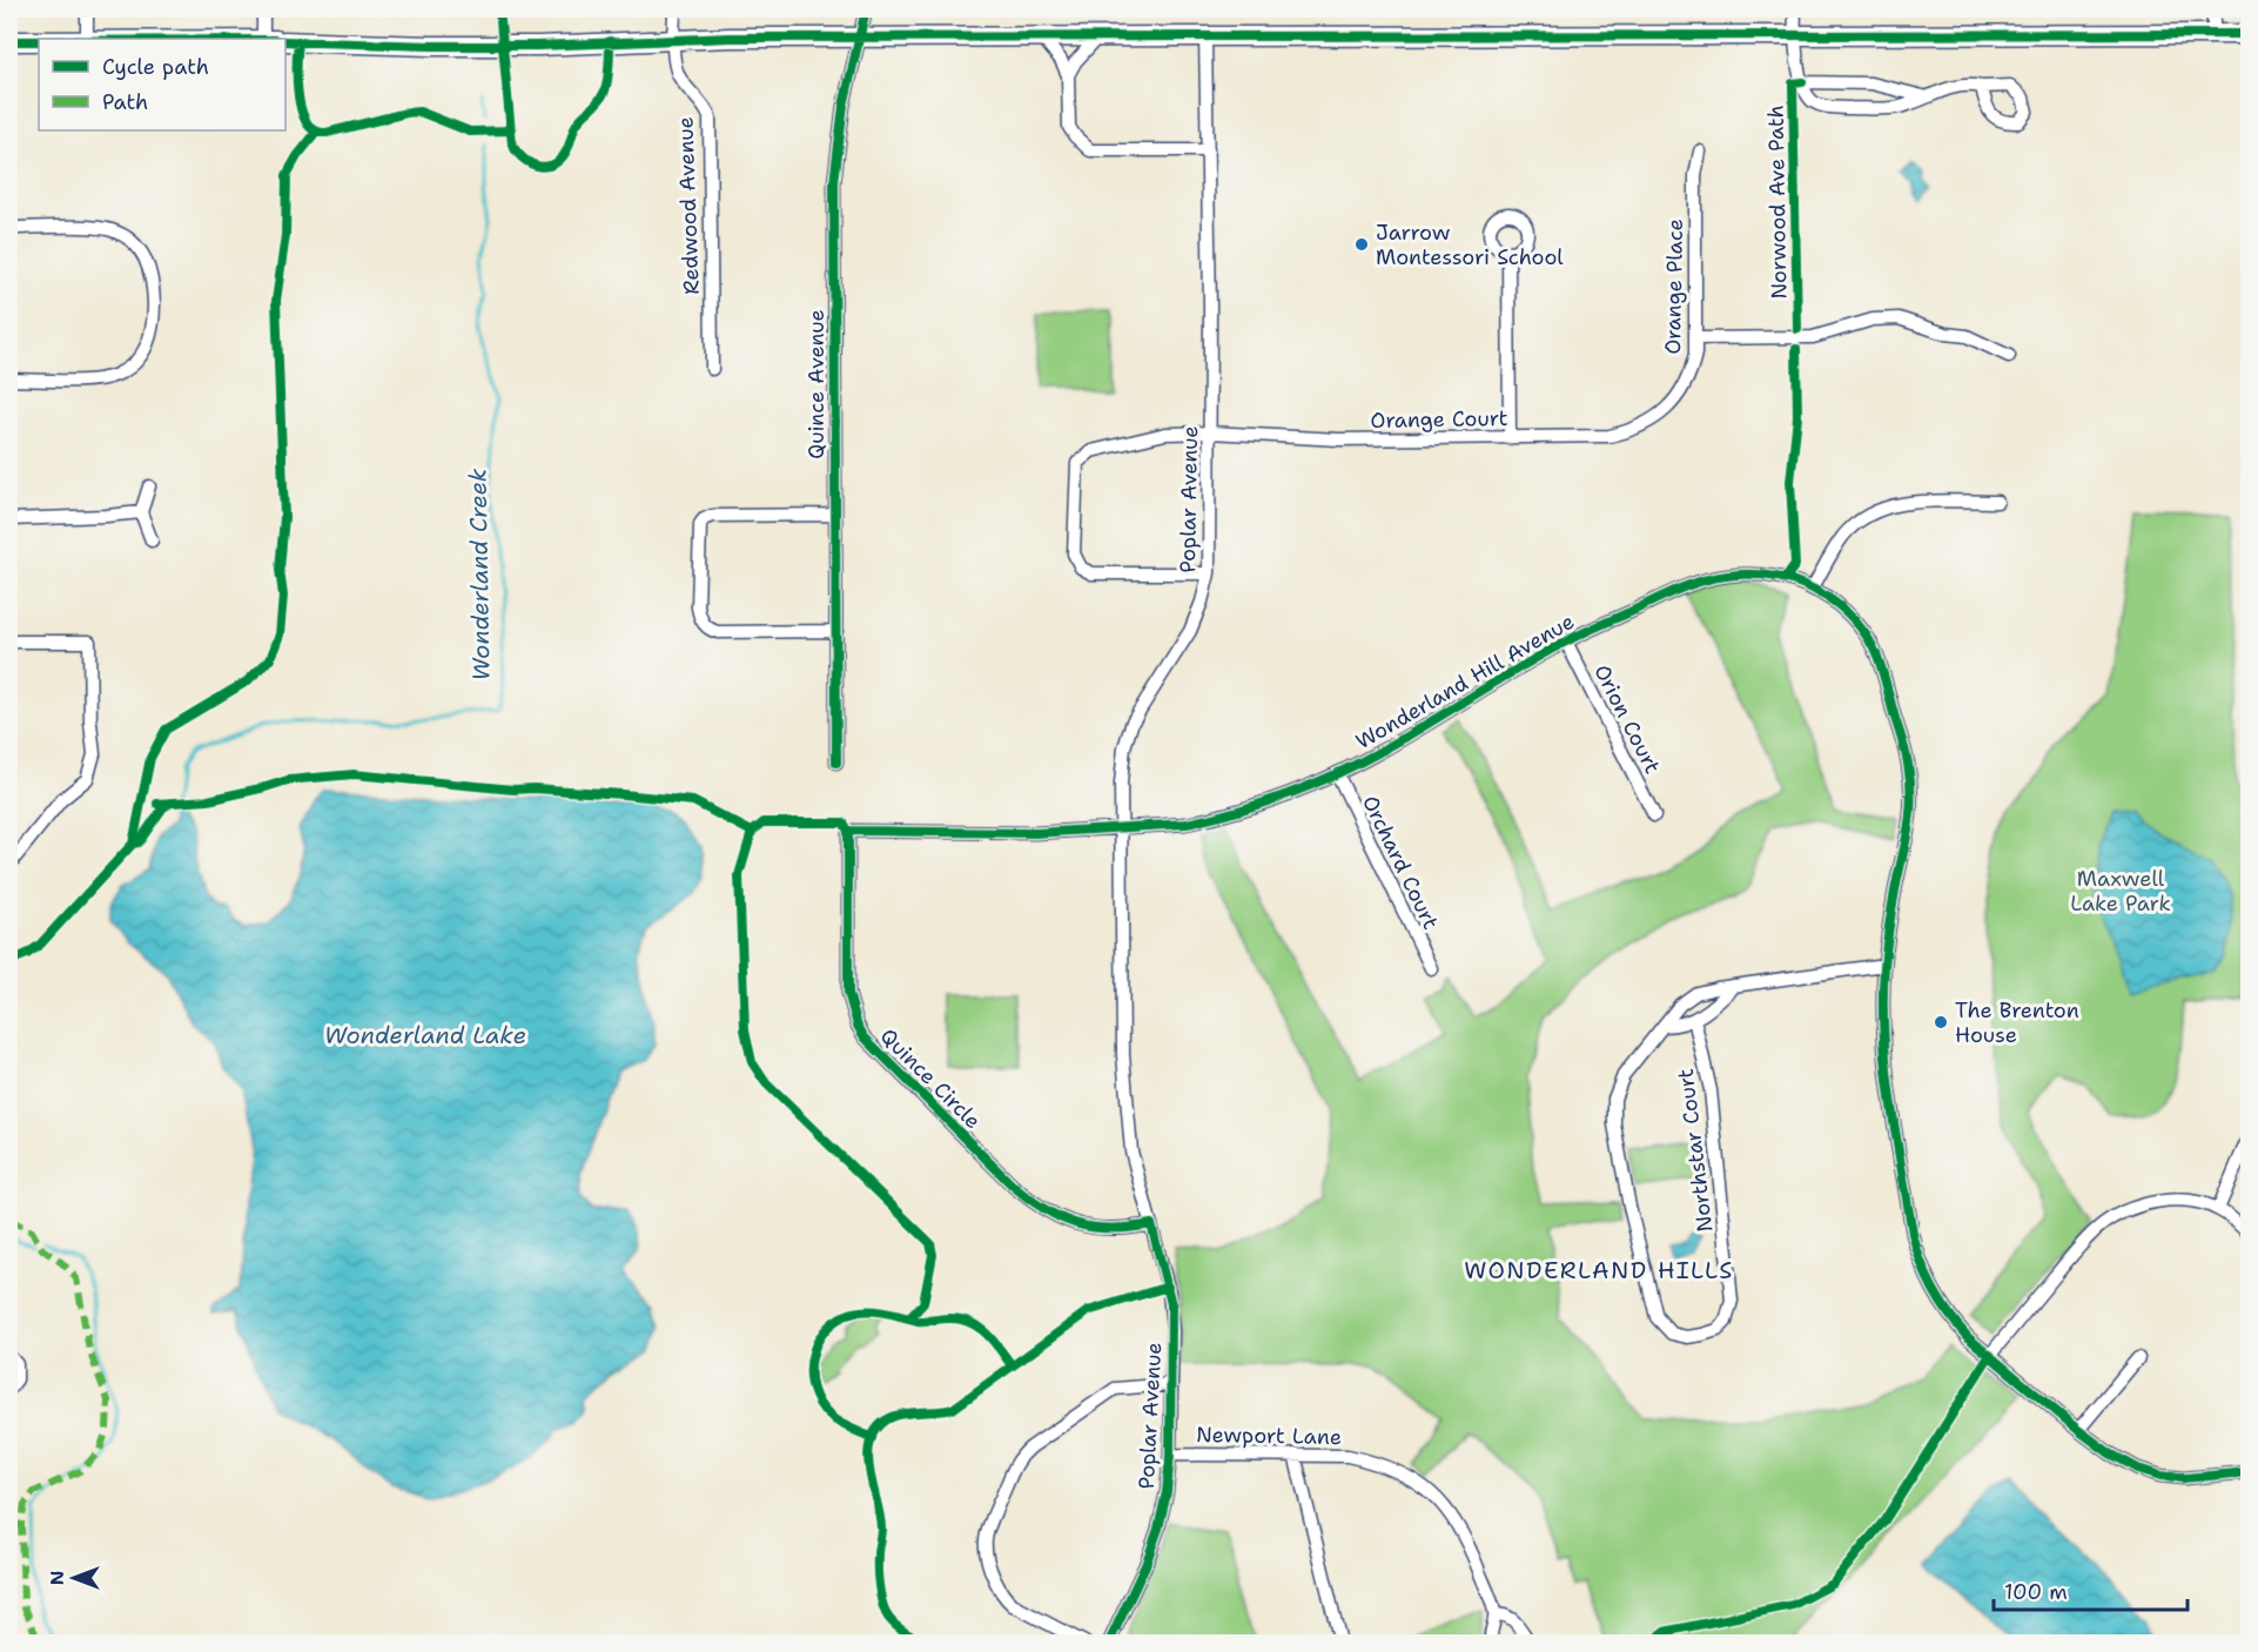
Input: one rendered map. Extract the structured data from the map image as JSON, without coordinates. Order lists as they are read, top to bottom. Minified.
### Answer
{"streets":{"street":["Redwood Avenue","Orange Place","Quince Avenue","Orange Court","Poplar Avenue","Wonderland Hill Avenue","Orion Court","Orchard Court","Quince Circle","Northstar Court","Newport Lane"],"cycle path":["Norwood Ave Path"]},"crossings":[["Orange Place","Orange Court"],["Orange Court","Poplar Avenue"],["Poplar Avenue","Wonderland Hill Avenue"],["Poplar Avenue","Quince Circle"],["Poplar Avenue","Newport Lane"],["Wonderland Hill Avenue","Orion Court"],["Wonderland Hill Avenue","Orchard Court"],["Wonderland Hill Avenue","Quince Circle"],["Wonderland Hill Avenue","Northstar Court"]],"districts":["WONDERLAND HILLS"],"water":["Wonderland Creek","Wonderland Lake"],"parks":["Maxwell Lake Park"],"places":["Jarrow Montessori School","The Brenton House"],"legend":["Cycle path","Path"],"scale_bar":"100 m","north":"left"}
